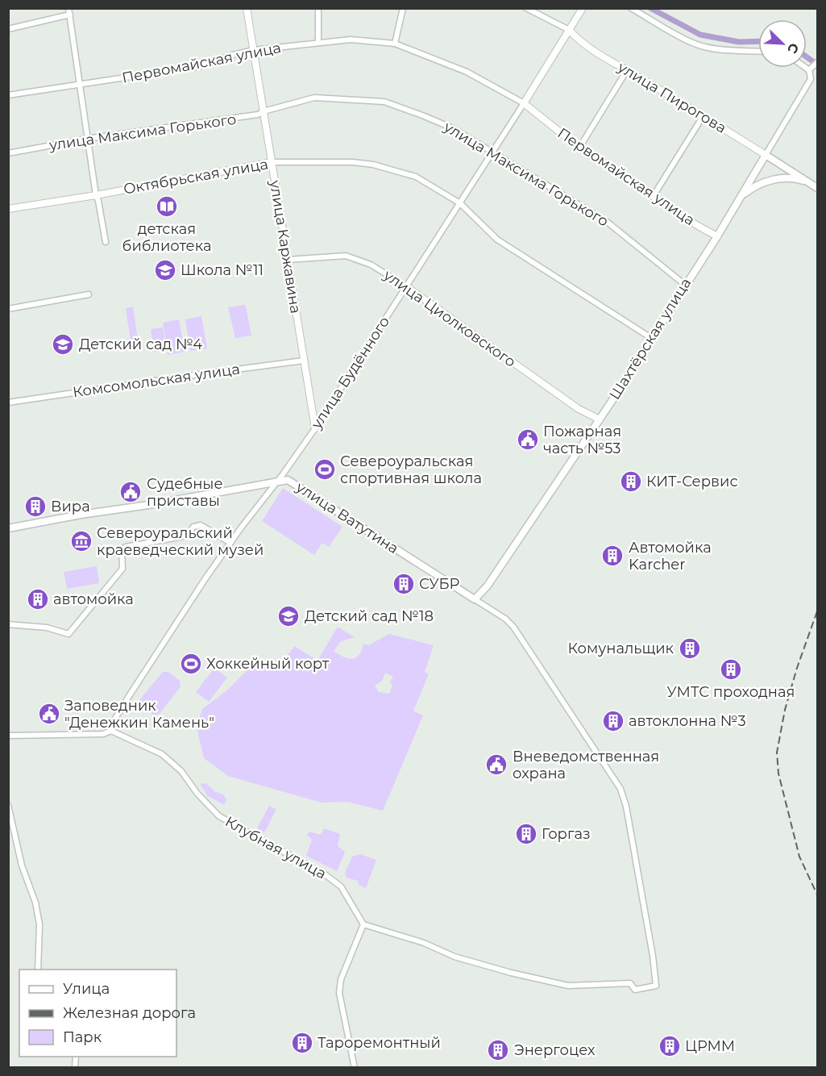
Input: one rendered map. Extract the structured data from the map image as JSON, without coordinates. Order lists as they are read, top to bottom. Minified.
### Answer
{"streets":{"main road":["улица Пирогова","Шахтёрская улица","улица Ватутина"],"street":["Первомайская улица","улица Максима Горького","Октябрьская улица","улица Каржавина","улица Циолковского","улица Будённого","Комсомольская улица","Клубная улица"]},"crossings":[["Первомайская улица","улица Каржавина"],["Первомайская улица","Шахтёрская улица"],["Первомайская улица","улица Будённого"],["улица Пирогова","Шахтёрская улица"],["улица Пирогова","улица Будённого"],["улица Максима Горького","улица Каржавина"],["улица Максима Горького","Шахтёрская улица"],["улица Максима Горького","улица Будённого"],["Октябрьская улица","улица Каржавина"],["Октябрьская улица","Шахтёрская улица"],["Октябрьская улица","улица Будённого"],["улица Каржавина","улица Циолковского"],["улица Каржавина","улица Будённого"],["улица Каржавина","Комсомольская улица"],["улица Циолковского","Шахтёрская улица"],["улица Циолковского","улица Будённого"],["Шахтёрская улица","улица Ватутина"],["улица Будённого","улица Ватутина"],["улица Будённого","Клубная улица"]],"places":{"library":["детская библиотека"],"school or university":["Школа №11","Детский сад №4","Детский сад №18"],"public building":["Пожарная часть №53","Судебные приставы","Заповедник \"Денежкин Камень\"","Вневедомственная охрана"],"sports":["Североуральская спортивная школа","Хоккейный корт"],"building":["КИТ-Сервис","Вира","Автомойка Karcher","СУБР","автомойка","Комунальщик","УМТС проходная","автоклонна №3","Горгаз","Тароремонтный","ЦРММ","Энергоцех"],"museum":["Североуральский краеведческий музей"]},"legend":["Улица","Железная дорога","Парк"],"north":"bottom right"}
